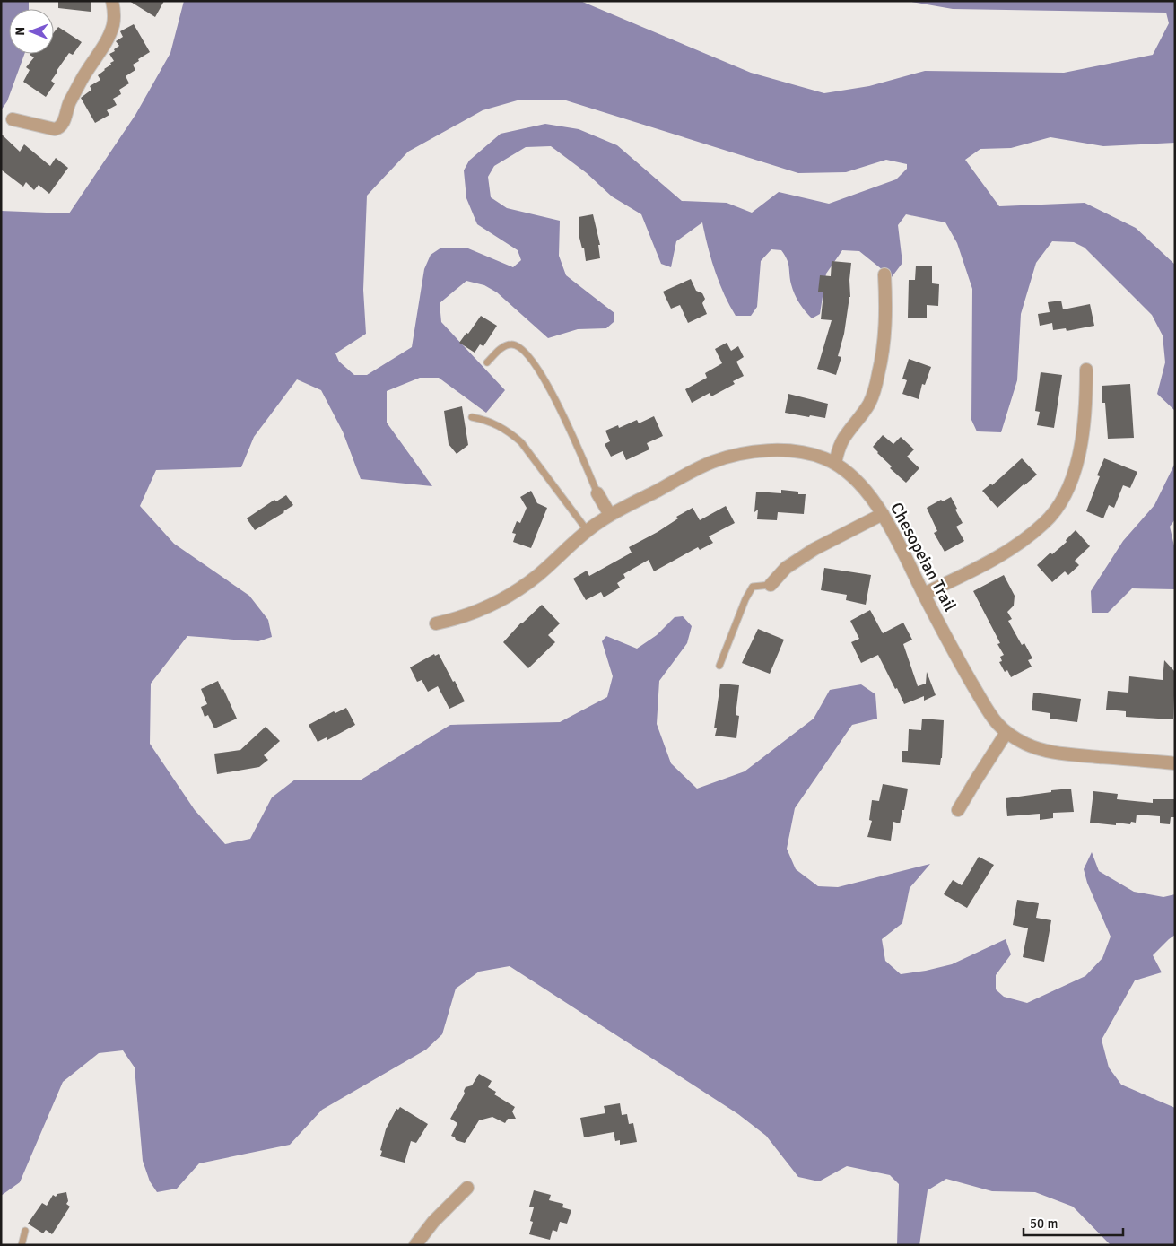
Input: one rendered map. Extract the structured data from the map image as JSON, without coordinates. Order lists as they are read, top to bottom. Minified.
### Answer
{"streets":{"street":["Chesopeian Trail"]},"scale_bar":"50 m","north":"left"}
